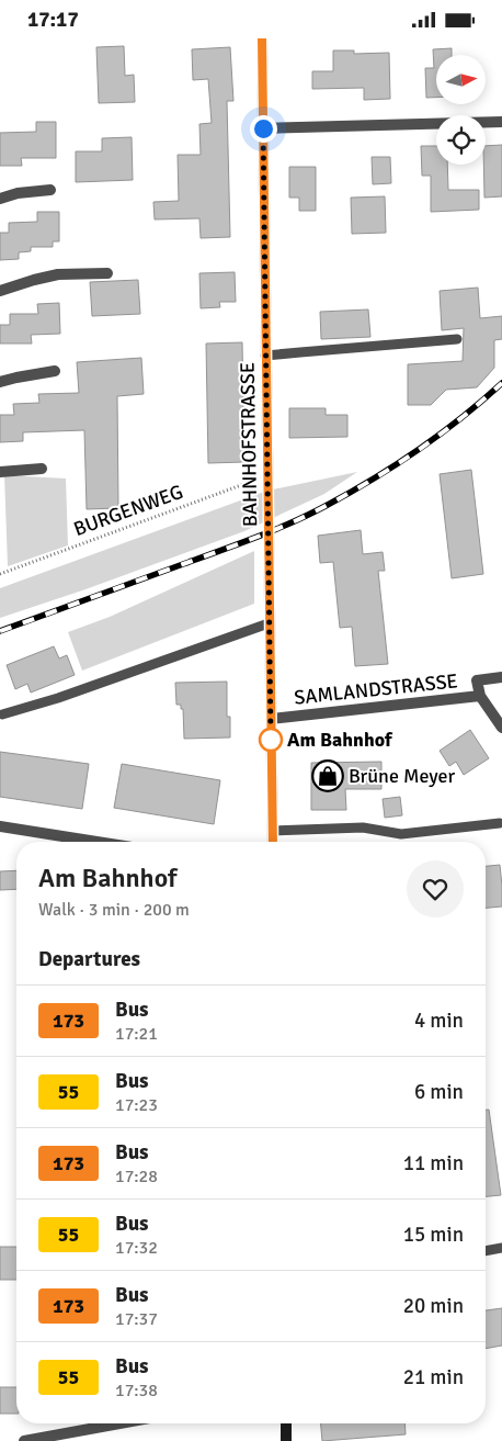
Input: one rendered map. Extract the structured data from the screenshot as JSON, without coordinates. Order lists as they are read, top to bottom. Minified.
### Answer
{"streets":{"street":["BAHNHOFSTRASSE","SAMLANDSTRASSE"],"path":["BURGENWEG"]},"crossings":[["BAHNHOFSTRASSE","BURGENWEG"],["BAHNHOFSTRASSE","SAMLANDSTRASSE"]],"places":{"other":["Am Bahnhof"],"shop":["Brüne Meyer"]},"lines":["bus line 173"],"north":"right","page":{"status":"17:17","heading":[["Am Bahnhof","Walk · 3 min · 200 m"],"Departures"],"list":[{"mark":"173","name":"Bus","note":"17:21","value":"4 min"},{"mark":"55","name":"Bus","note":"17:23","value":"6 min"},{"mark":"173","name":"Bus","note":"17:28","value":"11 min"},{"mark":"55","name":"Bus","note":"17:32","value":"15 min"},{"mark":"173","name":"Bus","note":"17:37","value":"20 min"},{"mark":"55","name":"Bus","note":"17:38","value":"21 min"}]}}
